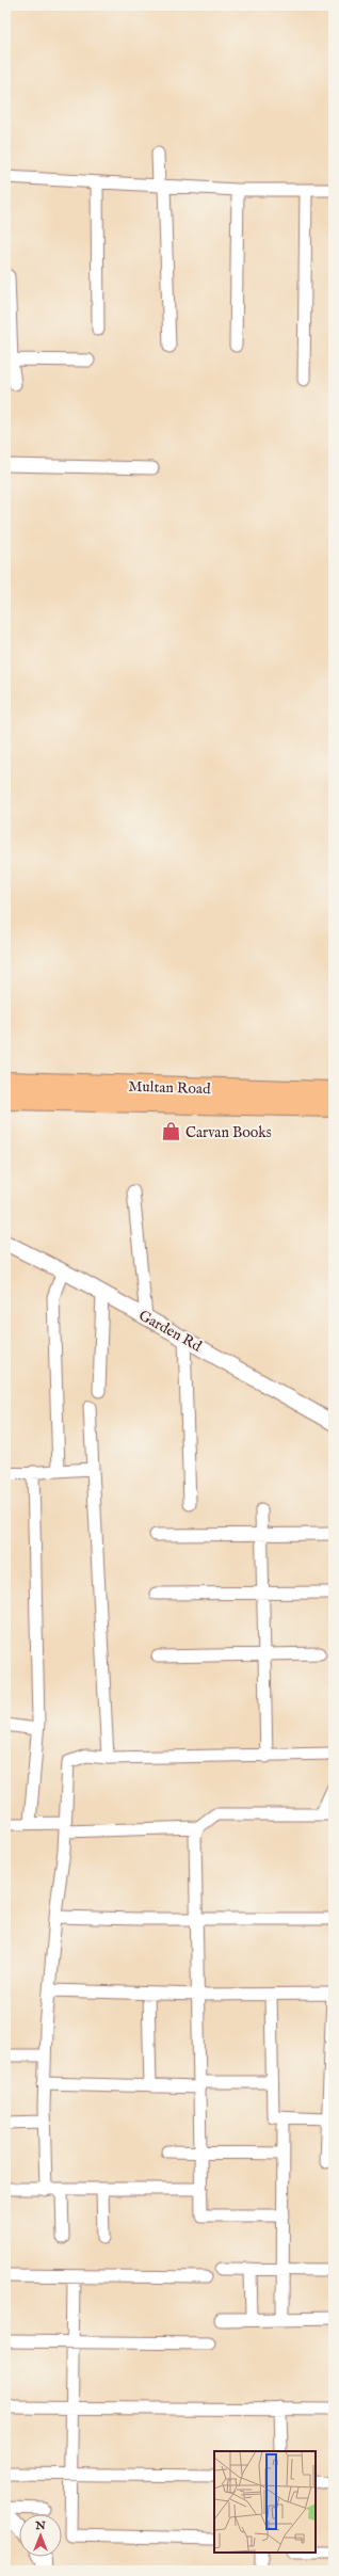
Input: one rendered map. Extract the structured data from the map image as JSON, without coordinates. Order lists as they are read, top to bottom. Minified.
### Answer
{"streets":{"main road":["Multan Road"],"street":["Garden Rd"]},"places":{"shop":["Carvan Books"]},"north":"top"}
